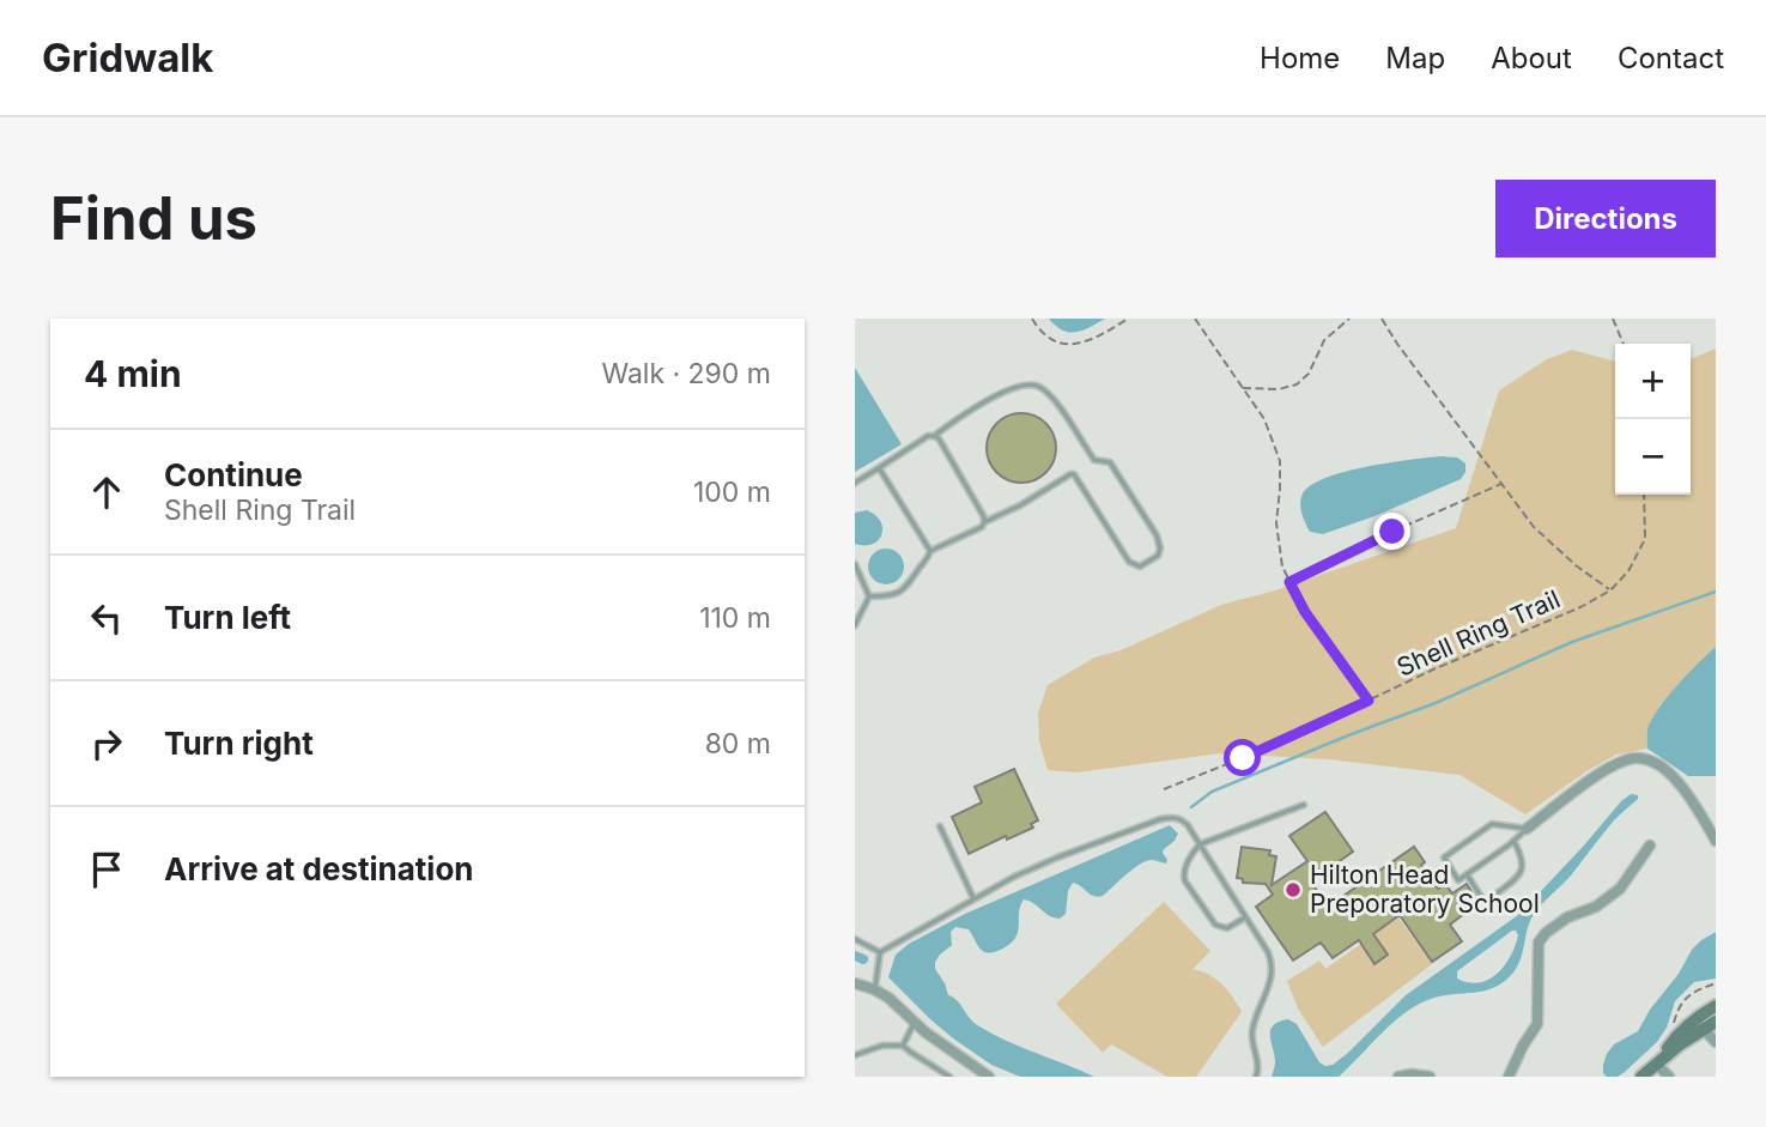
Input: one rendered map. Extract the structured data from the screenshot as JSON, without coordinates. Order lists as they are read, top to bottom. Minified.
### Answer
{"streets":{"path":["Shell Ring Trail"]},"places":["Hilton Head Preporatory School"],"page":{"header":"Gridwalk","nav":["Home","Map","About","Contact"],"buttons":"Directions","title":"Find us","heading":["4 min","Walk · 290 m"],"map_buttons":["+","−"],"list":[["Continue","Shell Ring Trail","100 m"],["Turn left","110 m"],["Turn right","80 m"],"Arrive at destination"]}}
